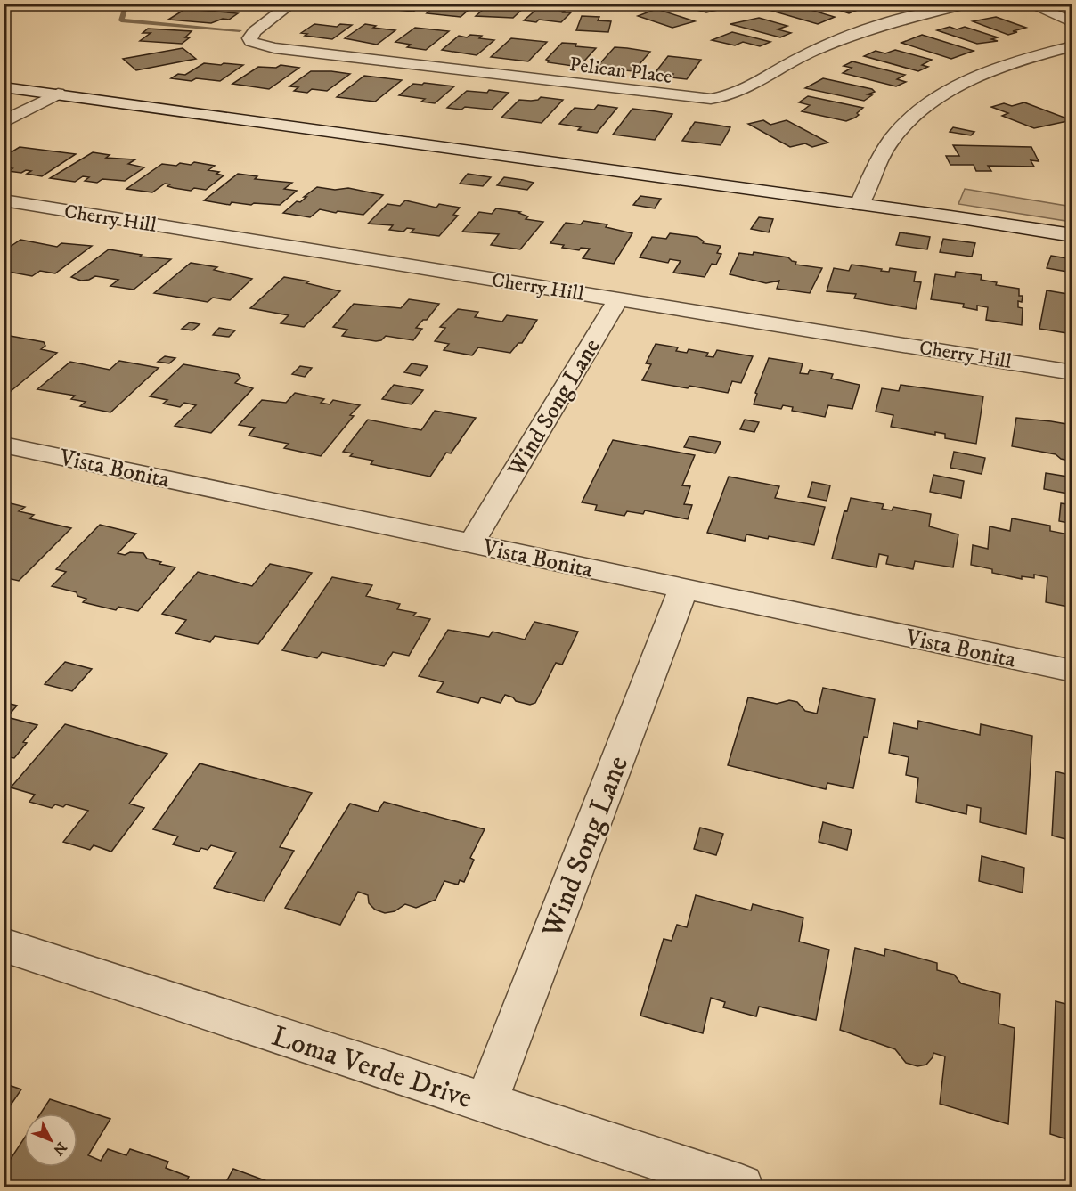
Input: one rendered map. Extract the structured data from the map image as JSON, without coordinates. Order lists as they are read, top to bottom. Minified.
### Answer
{"streets":{"street":["Pelican Place","Cherry Hill","Wind Song Lane","Vista Bonita","Loma Verde Drive"]},"crossings":[["Cherry Hill","Wind Song Lane"],["Wind Song Lane","Vista Bonita"],["Wind Song Lane","Loma Verde Drive"]],"north":"bottom right"}
